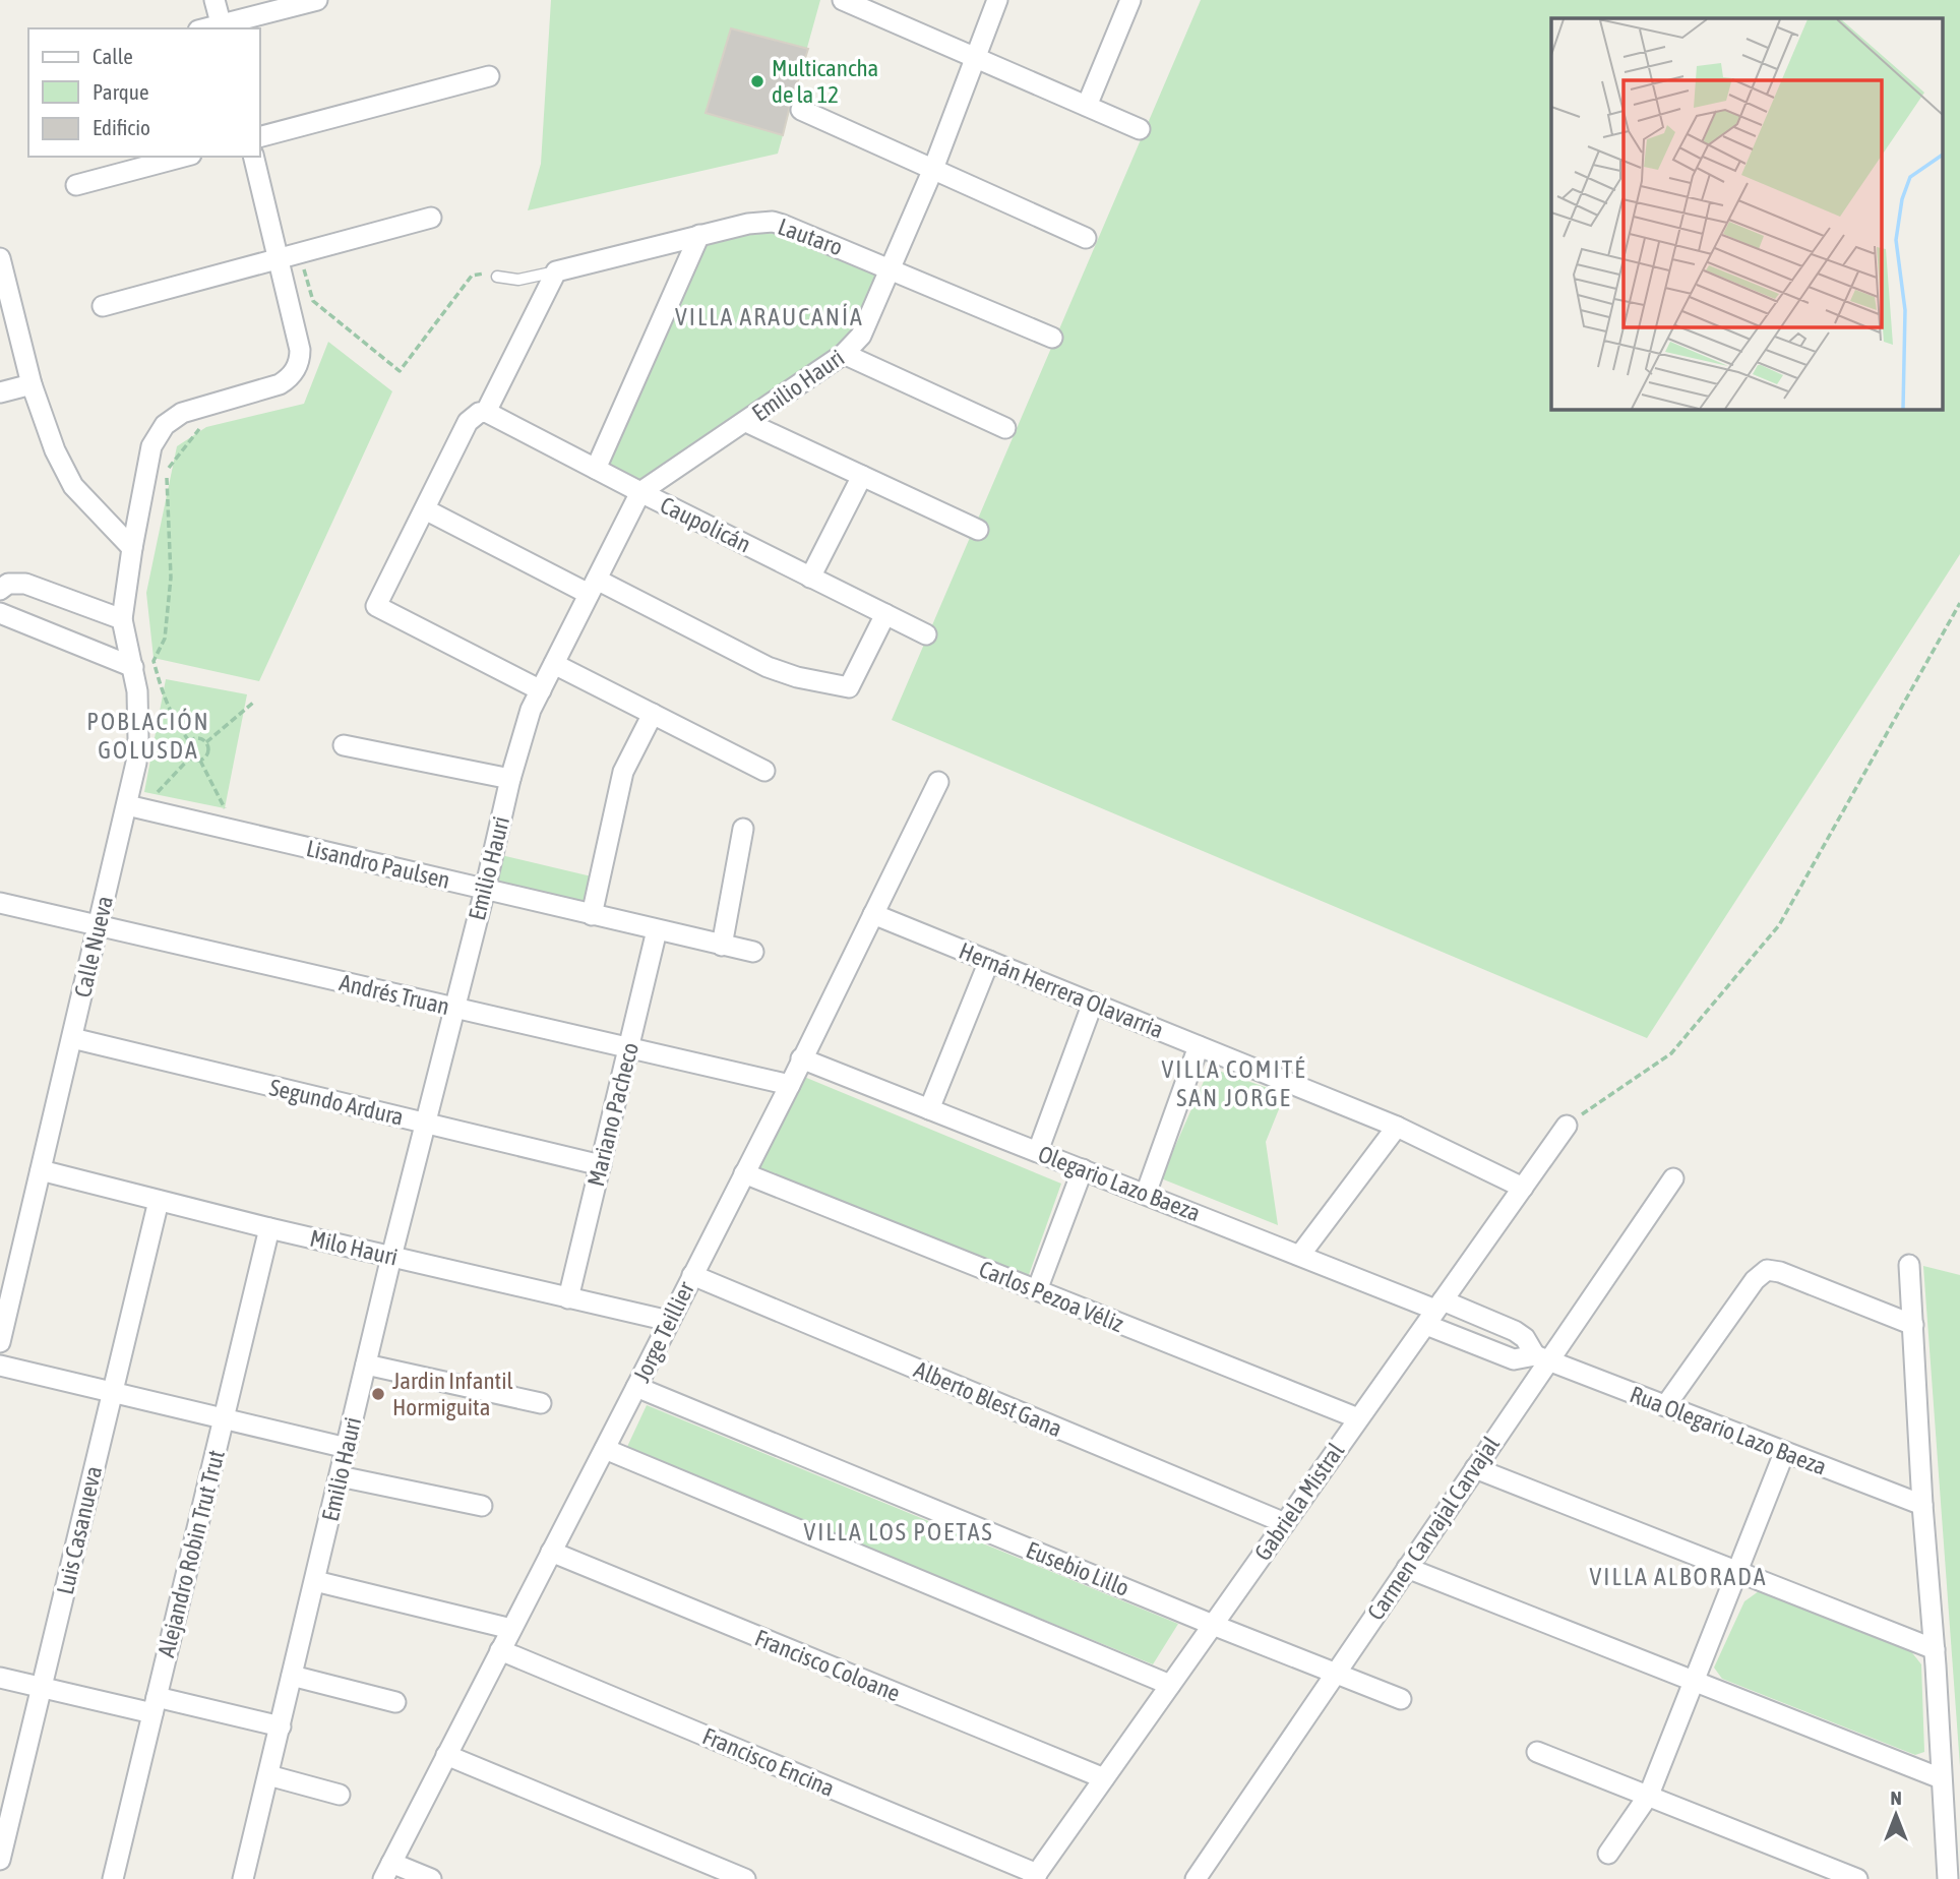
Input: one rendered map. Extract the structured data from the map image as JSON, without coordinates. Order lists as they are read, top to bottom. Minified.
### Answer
{"streets":{"street":["Lautaro","Emilio Hauri","Caupolicán","Lisandro Paulsen","Calle Nueva","Hernán Herrera Olavarria","Andrés Truan","Segundo Ardura","Mariano Pacheco","Olegario Lazo Baeza","Milo Hauri","Carlos Pezoa Véliz","Jorge Teillier","Alberto Blest Gana","Rua Olegario Lazo Baeza","Gabriela Mistral","Carmen Carvajal Carvajal","Luis Casanueva","Alejandro Robin Trut Trut","Eusebio Lillo","Francisco Coloane","Francisco Encina"]},"crossings":[["Lautaro","Emilio Hauri"],["Emilio Hauri","Caupolicán"],["Emilio Hauri","Lisandro Paulsen"],["Emilio Hauri","Andrés Truan"],["Emilio Hauri","Segundo Ardura"],["Emilio Hauri","Milo Hauri"],["Lisandro Paulsen","Calle Nueva"],["Lisandro Paulsen","Mariano Pacheco"],["Calle Nueva","Andrés Truan"],["Calle Nueva","Segundo Ardura"],["Calle Nueva","Milo Hauri"],["Hernán Herrera Olavarria","Jorge Teillier"],["Hernán Herrera Olavarria","Gabriela Mistral"],["Andrés Truan","Mariano Pacheco"],["Andrés Truan","Jorge Teillier"],["Segundo Ardura","Mariano Pacheco"],["Mariano Pacheco","Milo Hauri"],["Olegario Lazo Baeza","Jorge Teillier"],["Olegario Lazo Baeza","Rua Olegario Lazo Baeza"],["Olegario Lazo Baeza","Gabriela Mistral"],["Milo Hauri","Jorge Teillier"],["Milo Hauri","Luis Casanueva"],["Milo Hauri","Alejandro Robin Trut Trut"],["Carlos Pezoa Véliz","Jorge Teillier"],["Carlos Pezoa Véliz","Gabriela Mistral"],["Jorge Teillier","Alberto Blest Gana"],["Jorge Teillier","Eusebio Lillo"],["Jorge Teillier","Francisco Coloane"],["Jorge Teillier","Francisco Encina"],["Alberto Blest Gana","Gabriela Mistral"],["Rua Olegario Lazo Baeza","Gabriela Mistral"],["Rua Olegario Lazo Baeza","Carmen Carvajal Carvajal"],["Gabriela Mistral","Eusebio Lillo"],["Gabriela Mistral","Francisco Coloane"],["Gabriela Mistral","Francisco Encina"],["Carmen Carvajal Carvajal","Eusebio Lillo"]],"districts":["VILLA ARAUCANÍA","POBLACIÓN GOLUSDA","VILLA COMITÉ SAN JORGE","VILLA LOS POETAS","VILLA ALBORADA"],"places":["Multicancha de la 12","Jardin Infantil Hormiguita"],"legend":["Calle","Parque","Edificio"],"north":"top"}
